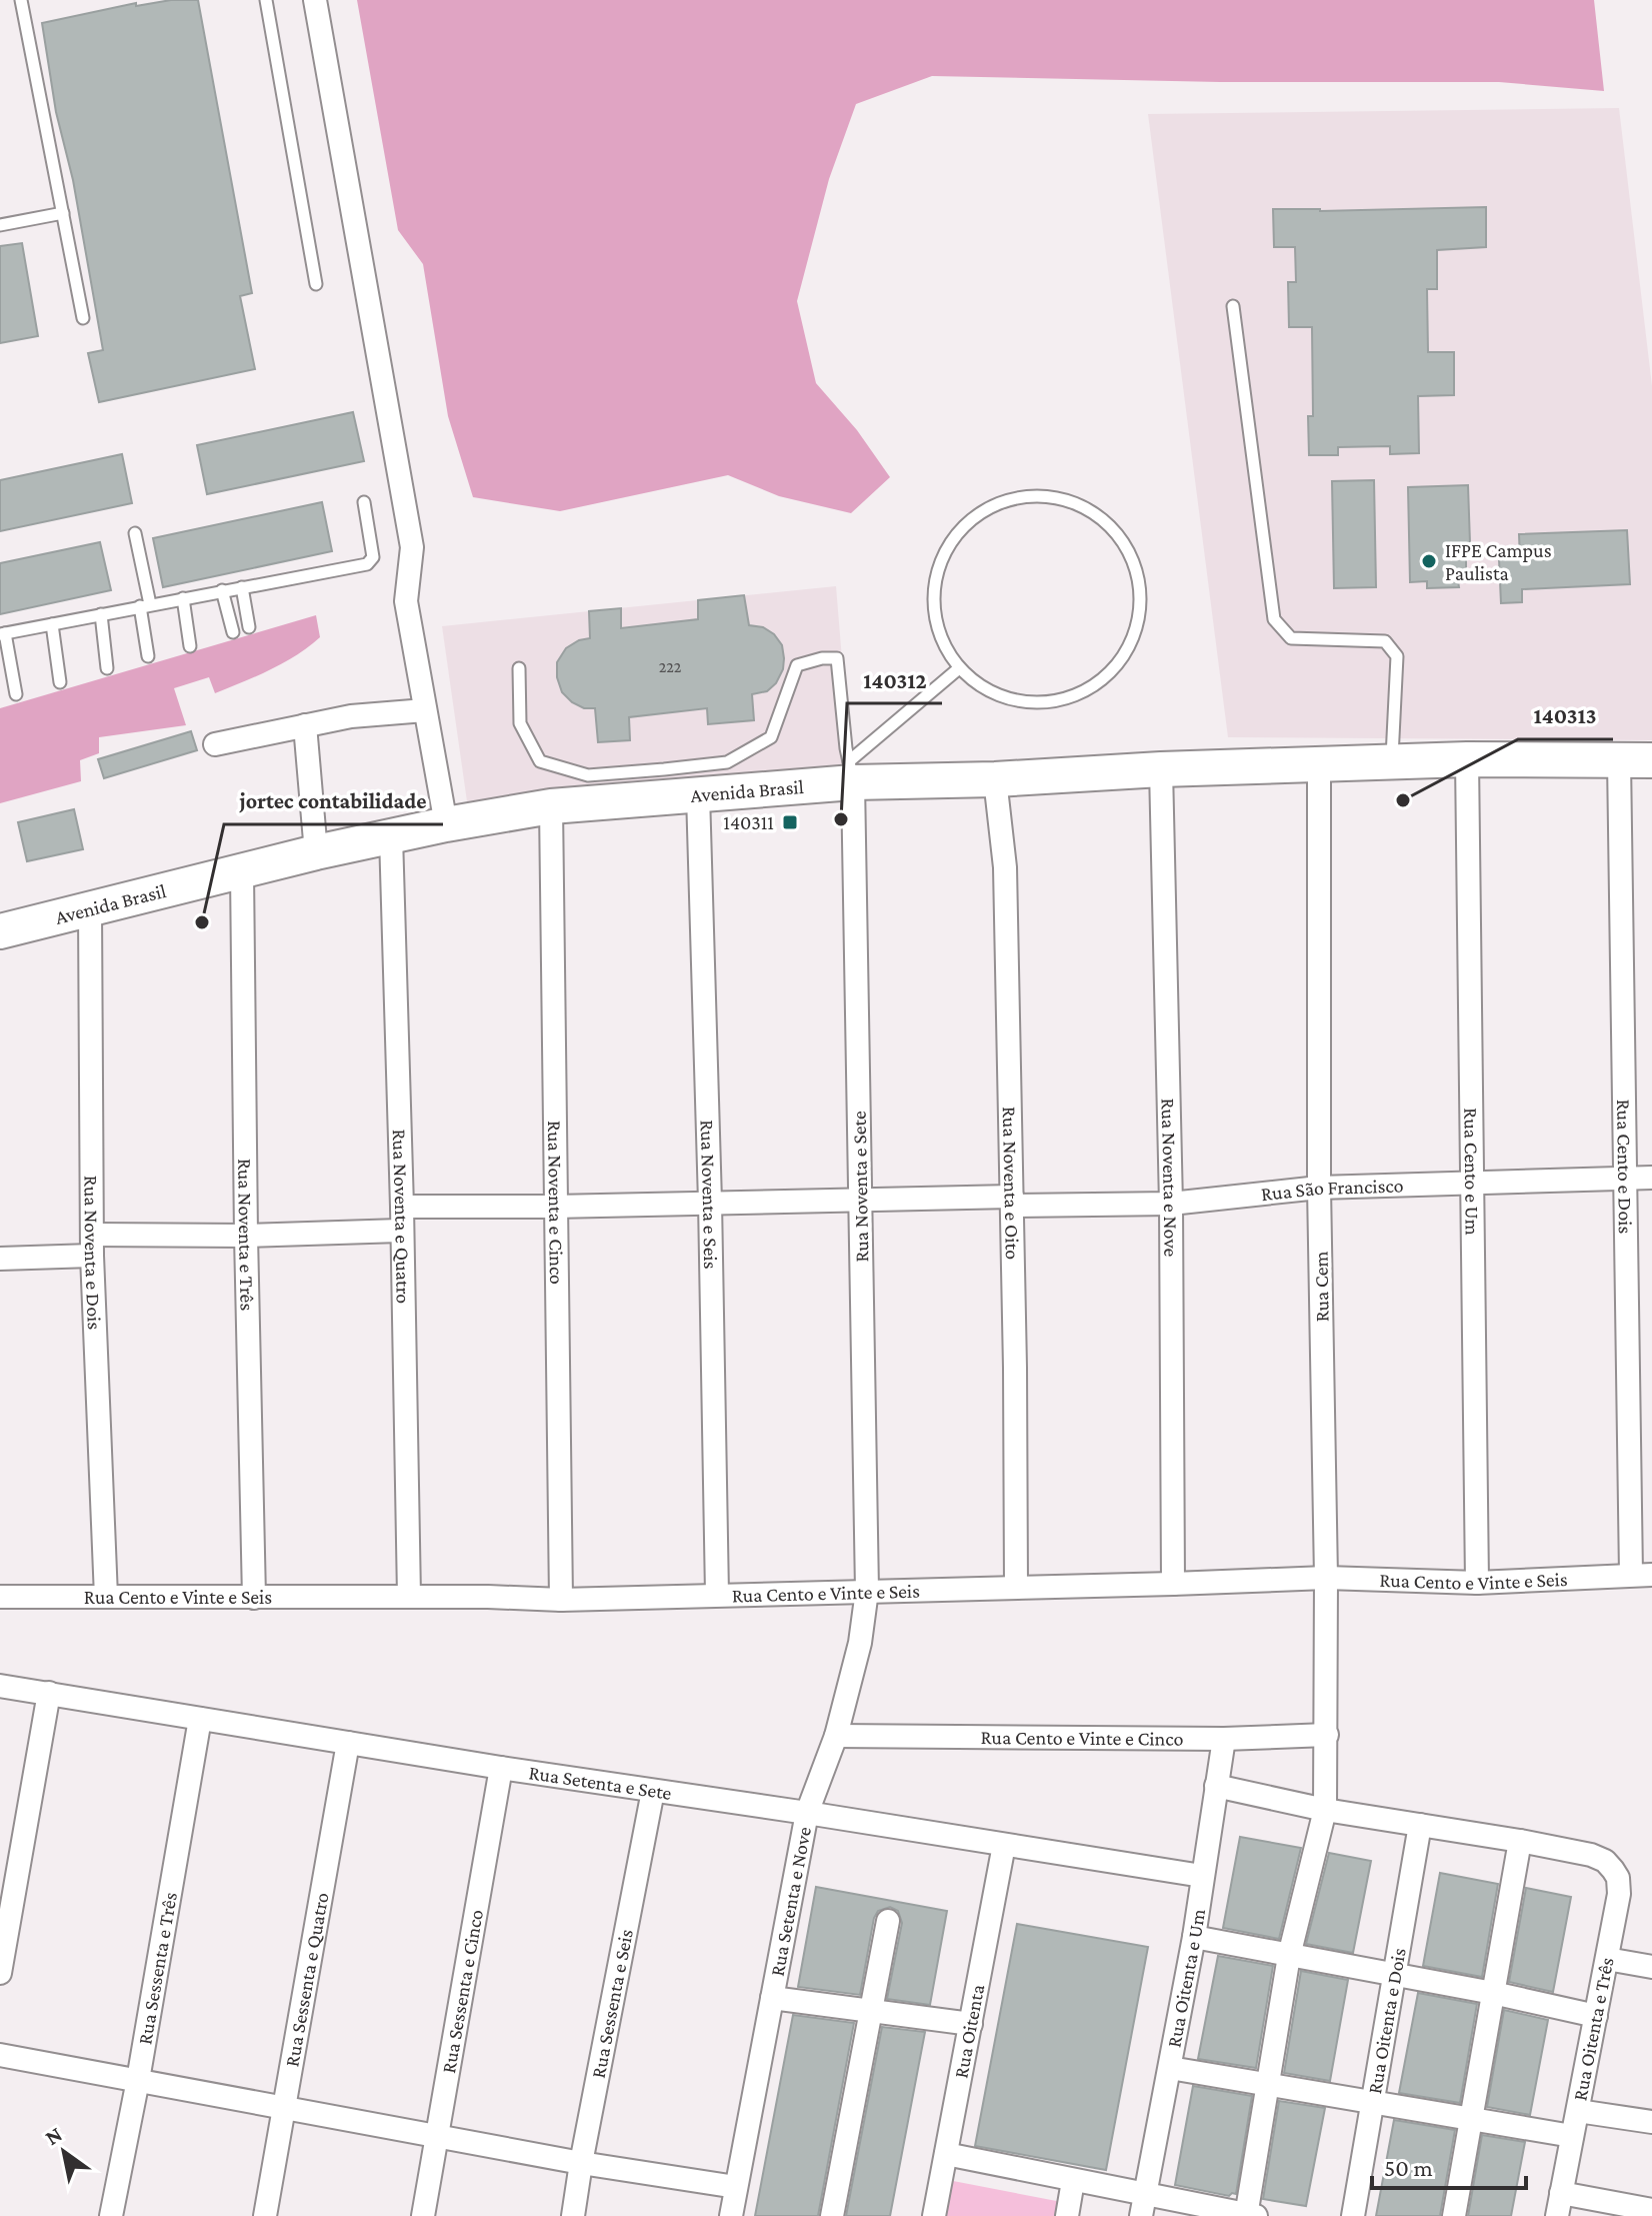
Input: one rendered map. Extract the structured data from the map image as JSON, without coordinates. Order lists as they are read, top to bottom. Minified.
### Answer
{"streets":{"main road":["Avenida Brasil"],"street":["Rua Cento e Dois","Rua Cento e Um","Rua Noventa e Nove","Rua Noventa e Oito","Rua Noventa e Sete","Rua São Francisco","Rua Noventa e Seis","Rua Noventa e Cinco","Rua Noventa e Quatro","Rua Noventa e Três","Rua Noventa e Dois","Rua Cem","Rua Cento e Vinte e Seis","Rua Cento e Vinte e Cinco","Rua Setenta e Sete","Rua Setenta e Nove","Rua Sessenta e Três","Rua Oitenta e Um","Rua Sessenta e Quatro","Rua Sessenta e Cinco","Rua Sessenta e Seis","Rua Oitenta e Dois","Rua Oitenta e Três","Rua Oitenta"]},"crossings":[["Avenida Brasil","Rua Cento e Dois"],["Avenida Brasil","Rua Cento e Um"],["Avenida Brasil","Rua Noventa e Nove"],["Avenida Brasil","Rua Noventa e Oito"],["Avenida Brasil","Rua Noventa e Sete"],["Avenida Brasil","Rua Noventa e Seis"],["Avenida Brasil","Rua Noventa e Cinco"],["Avenida Brasil","Rua Noventa e Quatro"],["Avenida Brasil","Rua Noventa e Três"],["Avenida Brasil","Rua Noventa e Dois"],["Avenida Brasil","Rua Cem"],["Rua Cento e Dois","Rua São Francisco"],["Rua Cento e Dois","Rua Cento e Vinte e Seis"],["Rua Cento e Um","Rua São Francisco"],["Rua Cento e Um","Rua Cento e Vinte e Seis"],["Rua Noventa e Nove","Rua São Francisco"],["Rua Noventa e Nove","Rua Cento e Vinte e Seis"],["Rua Noventa e Oito","Rua São Francisco"],["Rua Noventa e Oito","Rua Cento e Vinte e Seis"],["Rua Noventa e Sete","Rua São Francisco"],["Rua Noventa e Sete","Rua Cento e Vinte e Seis"],["Rua Noventa e Sete","Rua Setenta e Nove"],["Rua São Francisco","Rua Noventa e Seis"],["Rua São Francisco","Rua Noventa e Cinco"],["Rua São Francisco","Rua Noventa e Quatro"],["Rua São Francisco","Rua Cem"],["Rua Noventa e Seis","Rua Cento e Vinte e Seis"],["Rua Noventa e Cinco","Rua Cento e Vinte e Seis"],["Rua Noventa e Quatro","Rua Cento e Vinte e Seis"],["Rua Noventa e Três","Rua Cento e Vinte e Seis"],["Rua Noventa e Dois","Rua Cento e Vinte e Seis"],["Rua Cem","Rua Cento e Vinte e Seis"],["Rua Cem","Rua Cento e Vinte e Cinco"],["Rua Cento e Vinte e Seis","Rua Setenta e Nove"],["Rua Cento e Vinte e Cinco","Rua Setenta e Nove"],["Rua Cento e Vinte e Cinco","Rua Oitenta e Um"],["Rua Setenta e Sete","Rua Setenta e Nove"],["Rua Setenta e Sete","Rua Sessenta e Três"],["Rua Setenta e Sete","Rua Oitenta e Um"],["Rua Setenta e Sete","Rua Sessenta e Quatro"],["Rua Setenta e Sete","Rua Sessenta e Cinco"],["Rua Setenta e Sete","Rua Sessenta e Seis"],["Rua Setenta e Sete","Rua Oitenta"]],"places":{"other":["IFPE Campus Paulista","140313","140312","jortec contabilidade"],"transit":["140311"]},"house_numbers":["222"],"scale_bar":"50 m","north":"top left"}
